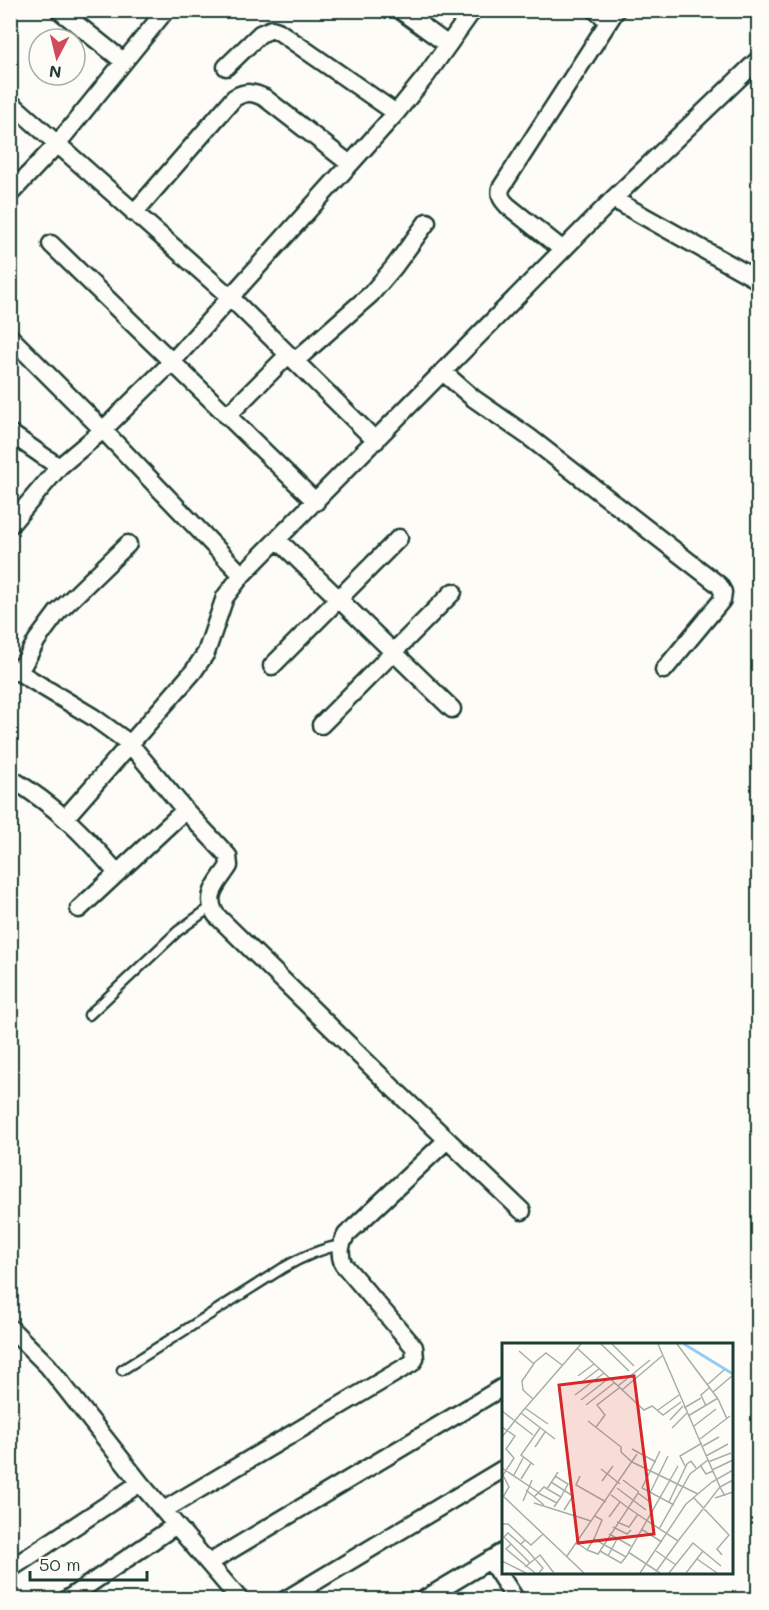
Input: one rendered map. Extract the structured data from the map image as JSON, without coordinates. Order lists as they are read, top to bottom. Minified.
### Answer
{"scale_bar":"50 m","north":"bottom"}
